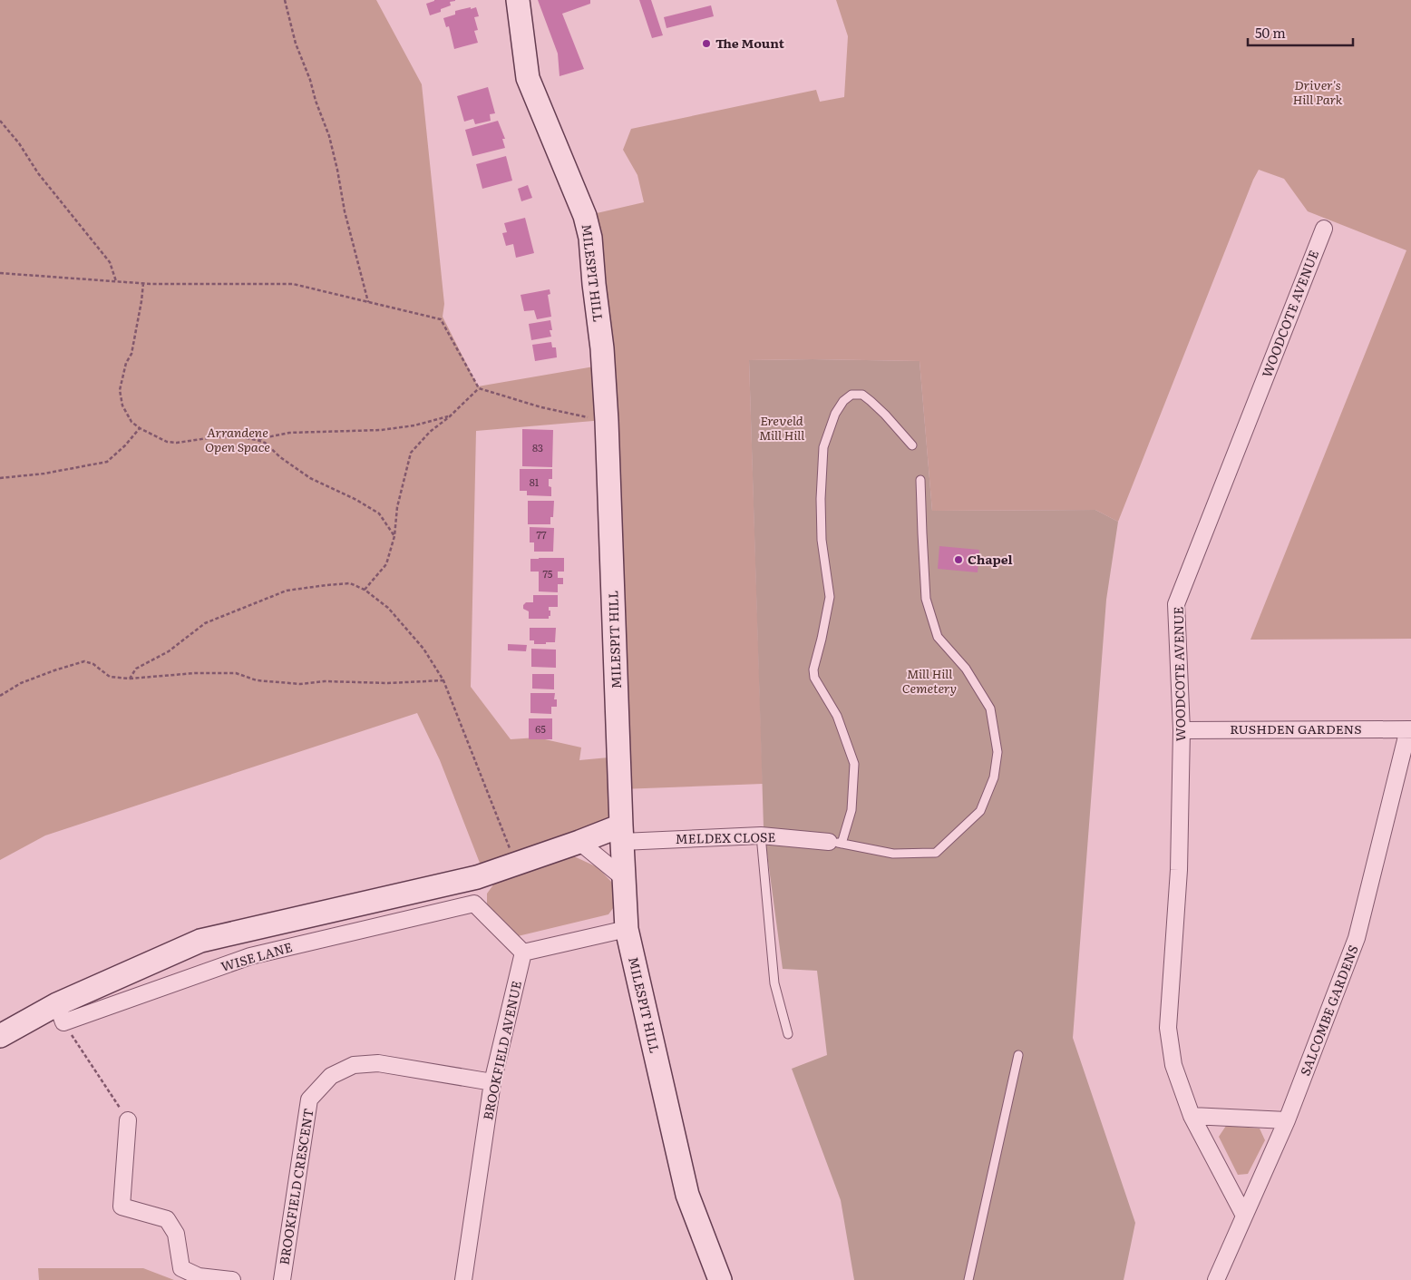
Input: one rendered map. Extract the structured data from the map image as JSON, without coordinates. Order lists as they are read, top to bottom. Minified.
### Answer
{"streets":{"street":["MILESPIT HILL","WOODCOTE AVENUE","RUSHDEN GARDENS","MELDEX CLOSE","WISE LANE","SALCOMBE GARDENS","BROOKFIELD AVENUE","BROOKFIELD CRESCENT"]},"crossings":[["MILESPIT HILL","MELDEX CLOSE"],["MILESPIT HILL","WISE LANE"],["WOODCOTE AVENUE","RUSHDEN GARDENS"],["WOODCOTE AVENUE","SALCOMBE GARDENS"],["RUSHDEN GARDENS","SALCOMBE GARDENS"],["MELDEX CLOSE","WISE LANE"],["BROOKFIELD AVENUE","BROOKFIELD CRESCENT"]],"parks":["Driver's Hill Park","Ereveld Mill Hill","Arrandene Open Space","Mill Hill Cemetery"],"places":["The Mount","Chapel"],"house_numbers":["83","81","77","75","65"],"scale_bar":"50 m"}
